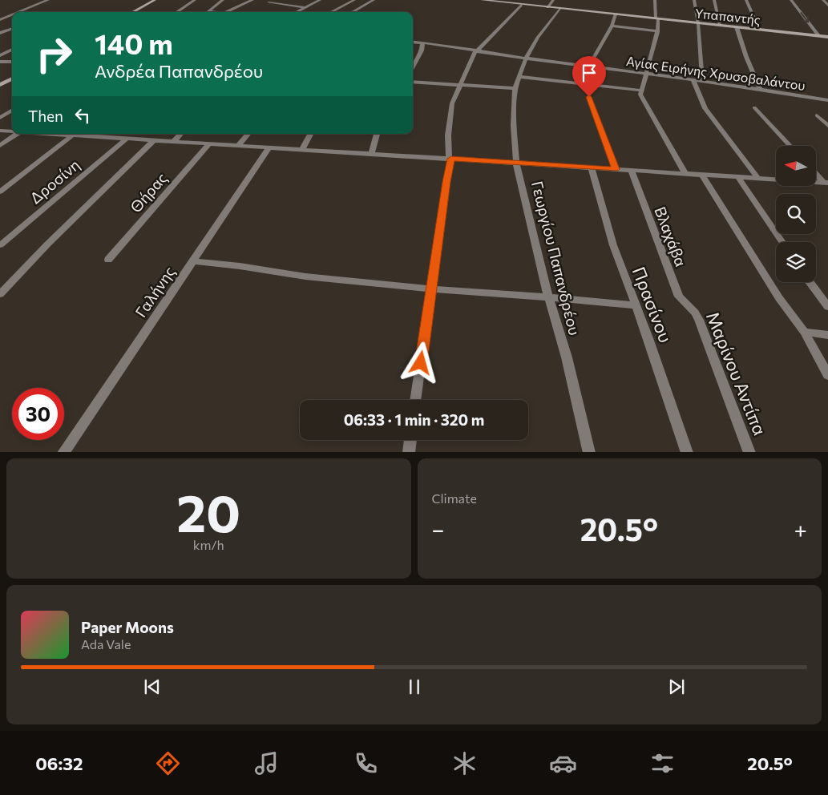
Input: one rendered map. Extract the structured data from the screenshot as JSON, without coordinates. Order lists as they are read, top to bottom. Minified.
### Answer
{"streets":{"street":["Υπαπαντής","Αγίας Ειρήνης Χρυσοβαλάντου","Δροσίνη","Θήρας","Βλαχάβα","Γεωργίου Παπανδρέου","Γαλήνης","Πρασίνου","Μαρίνου Αντίπα"]},"crossings":[["Υπαπαντής","Γεωργίου Παπανδρέου"],["Αγίας Ειρήνης Χρυσοβαλάντου","Γεωργίου Παπανδρέου"],["Βλαχάβα","Μαρίνου Αντίπα"]],"north":"left","page":{"turn":["140 m","Ανδρέα Παπανδρέου"],"then":"Then","limit":"30","trip":"06:33 · 1 min · 320 m","tile":[["20","km/h"],"Climate"],"heat":["−","20.5°","+"],"song":["Paper Moons","Ada Vale"],"tabs":["06:32","20.5°"]}}
